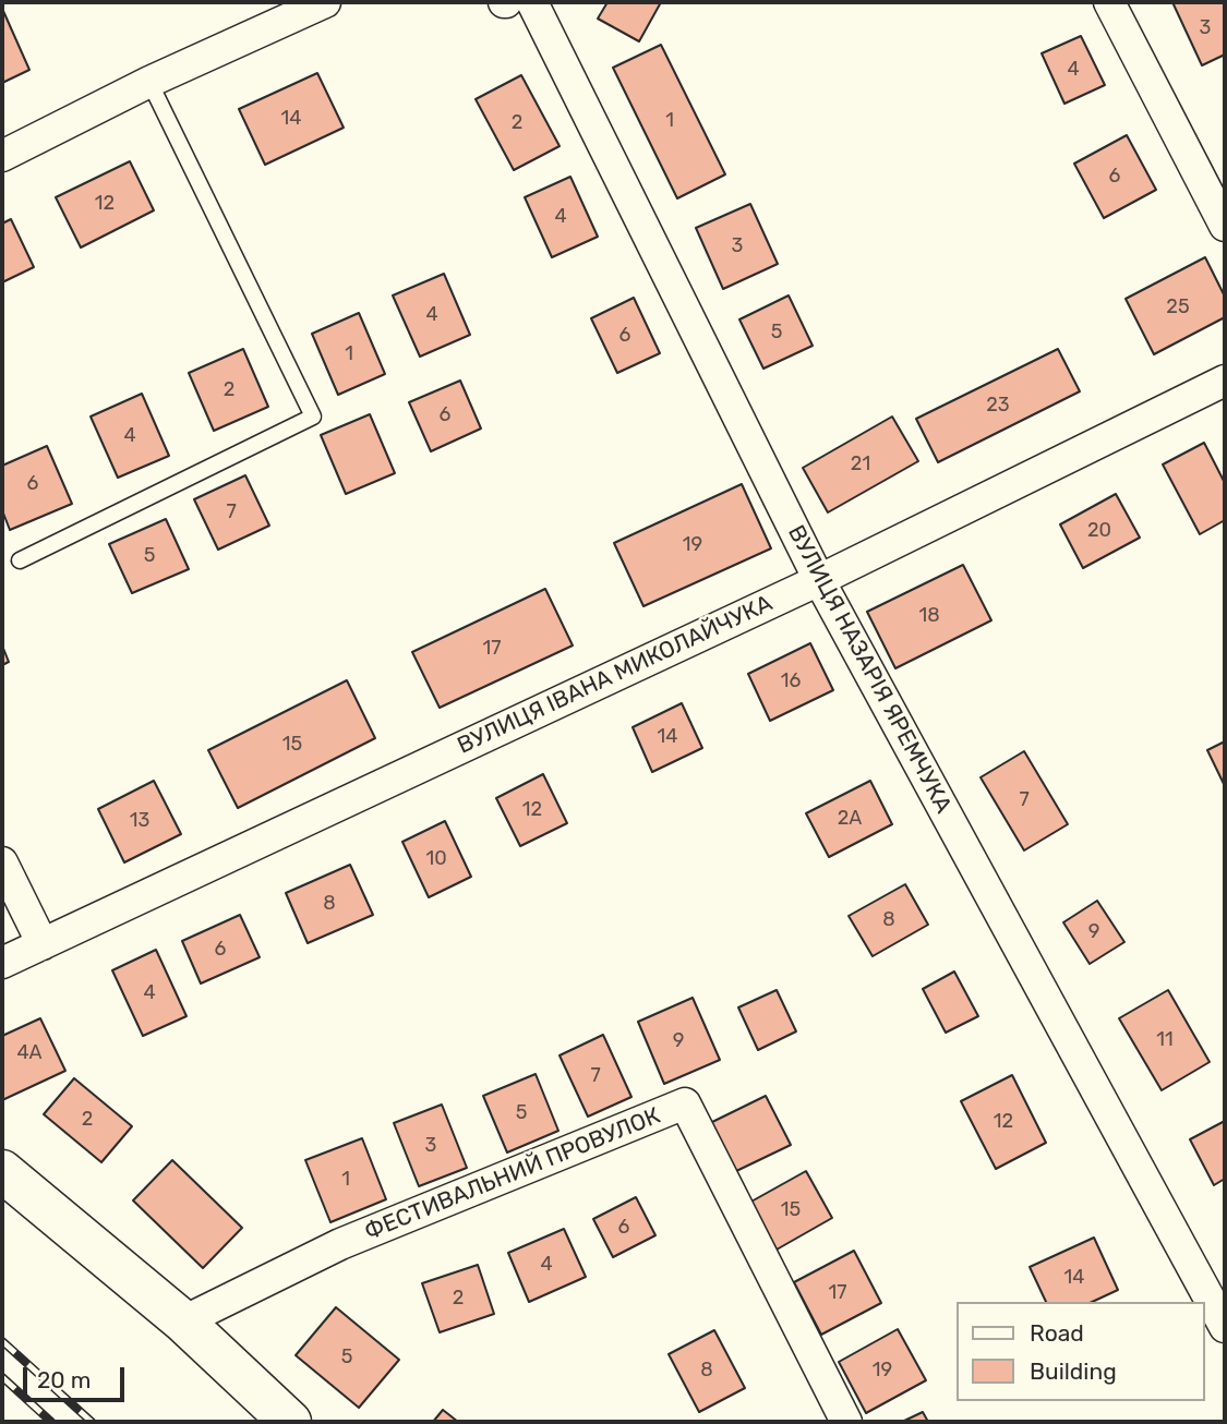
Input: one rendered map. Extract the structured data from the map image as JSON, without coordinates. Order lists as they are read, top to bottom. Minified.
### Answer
{"streets":{"street":["ВУЛИЦЯ НАЗАРІЯ ЯРЕМЧУКА","ВУЛИЦЯ ІВАНА МИКОЛАЙЧУКА","ФЕСТИВАЛЬНИЙ ПРОВУЛОК"]},"crossings":[["ВУЛИЦЯ НАЗАРІЯ ЯРЕМЧУКА","ВУЛИЦЯ ІВАНА МИКОЛАЙЧУКА"]],"house_numbers":["3","4","14","1","2","6","12","4","3","25","4","5","6","1","2","23","6","4","21","6","7","20","19","5","18","17","16","14","15","7","12","2А","13","10","8","8","9","6","4","11","9","4А","7","5","2","12","3","1","15","6","4","14","17","2","5","8","19"],"legend":["Road","Building"],"scale_bar":"20 m"}
